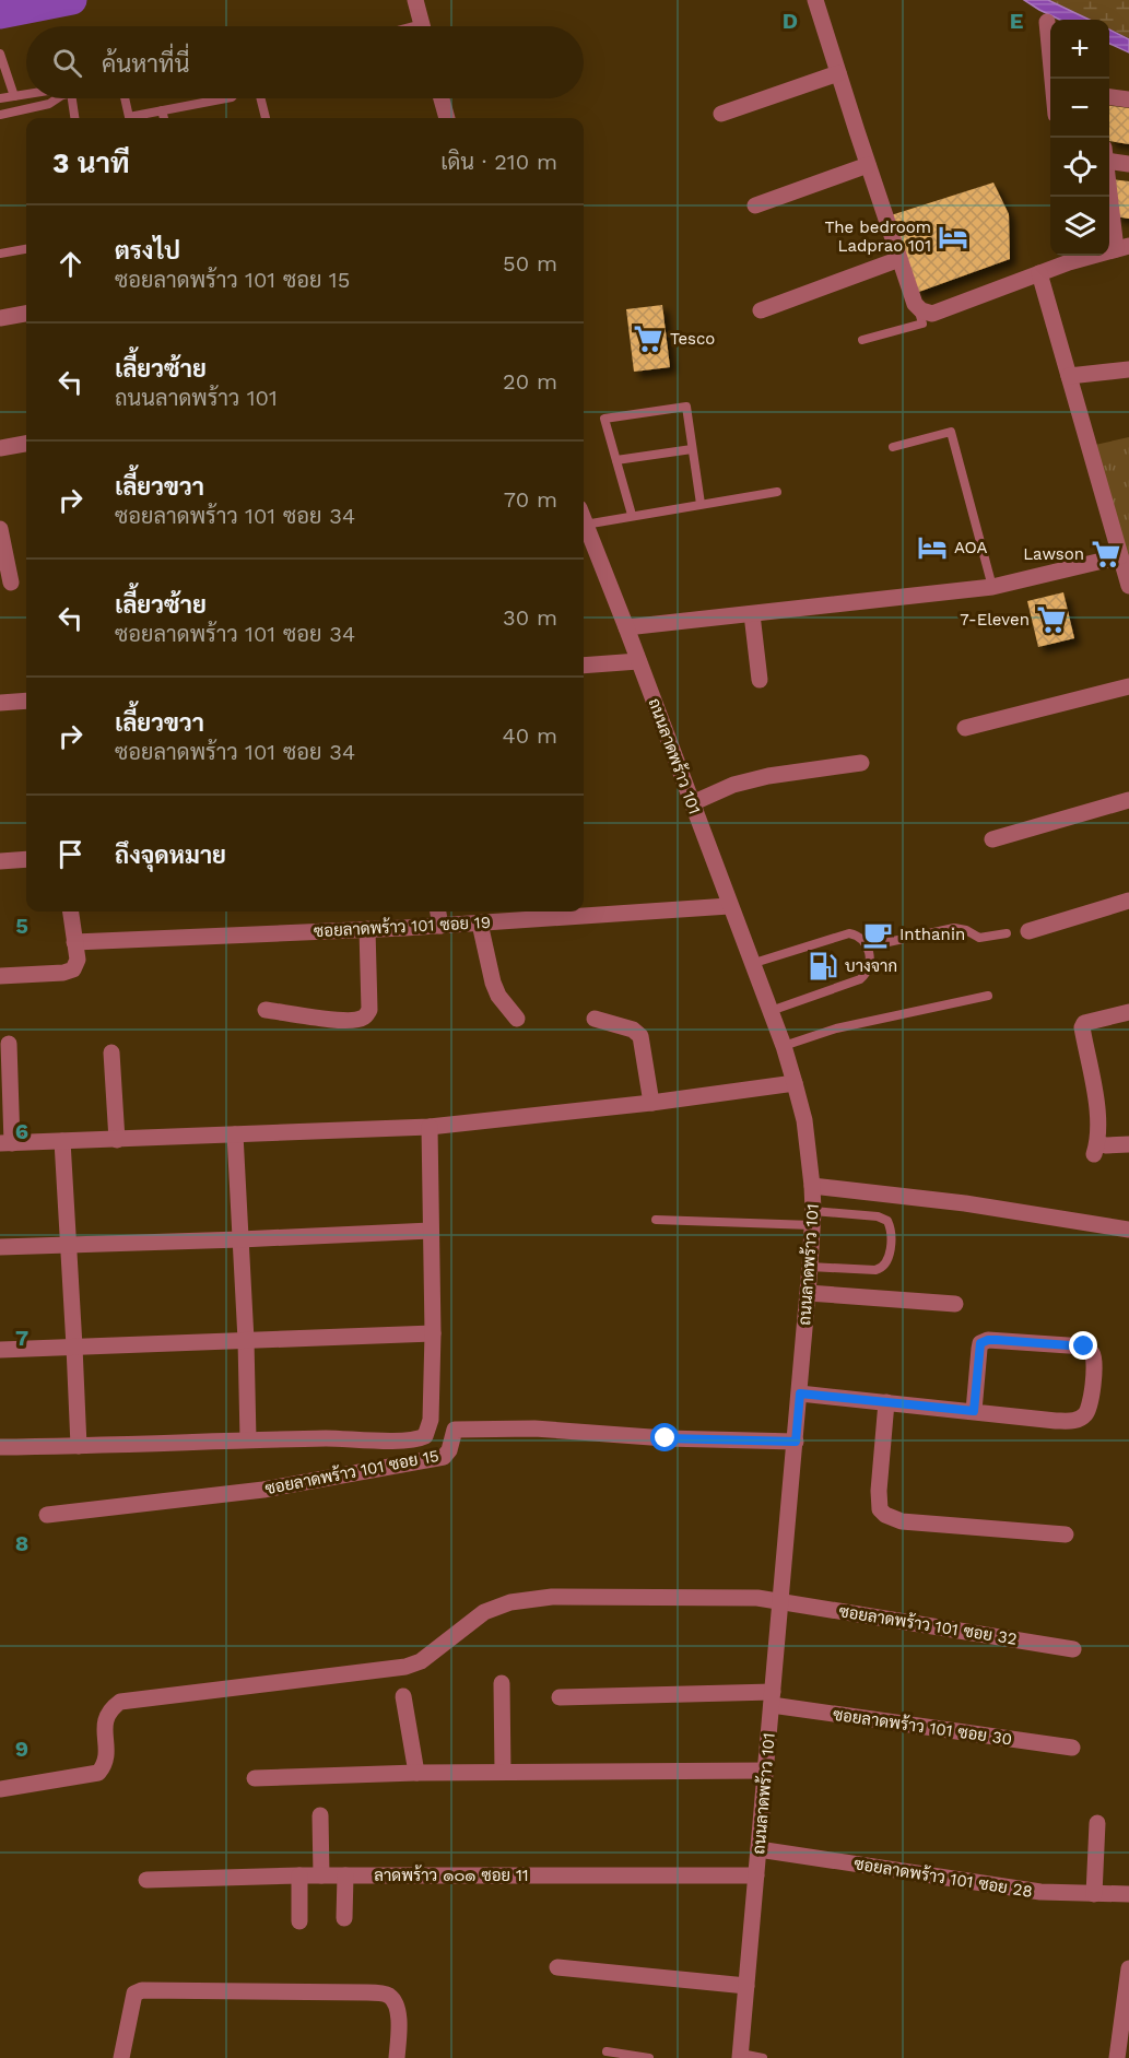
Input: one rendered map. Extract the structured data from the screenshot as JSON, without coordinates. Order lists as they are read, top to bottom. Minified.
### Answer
{"streets":{"street":["ถนนลาดพร้าว 101","ซอยลาดพร้าว 101 ซอย 19","ซอยลาดพร้าว 101 ซอย 15","ซอยลาดพร้าว 101 ซอย 32","ซอยลาดพร้าว 101 ซอย 30","ลาดพร้าว ๑๐๑ ซอย 11","ซอยลาดพร้าว 101 ซอย 28"]},"crossings":[["ถนนลาดพร้าว 101","ซอยลาดพร้าว 101 ซอย 19"],["ถนนลาดพร้าว 101","ซอยลาดพร้าว 101 ซอย 15"],["ถนนลาดพร้าว 101","ซอยลาดพร้าว 101 ซอย 32"],["ถนนลาดพร้าว 101","ซอยลาดพร้าว 101 ซอย 30"],["ถนนลาดพร้าว 101","ลาดพร้าว ๑๐๑ ซอย 11"],["ถนนลาดพร้าว 101","ซอยลาดพร้าว 101 ซอย 28"]],"places":{"hotel":["The bedroom Ladprao 101","AOA"],"supermarket":["Tesco","Lawson","7-Eleven"],"cafe":["Inthanin"],"fuel station":["บางจาก"]},"page":{"map_buttons":["+","−"],"search":"ค้นหาที่นี่","heading":["3 นาที","เดิน · 210 m"],"list":[["ตรงไป","ซอยลาดพร้าว 101 ซอย 15","50 m"],["เลี้ยวซ้าย","ถนนลาดพร้าว 101","20 m"],["เลี้ยวขวา","ซอยลาดพร้าว 101 ซอย 34","70 m"],["เลี้ยวซ้าย","ซอยลาดพร้าว 101 ซอย 34","30 m"],["เลี้ยวขวา","ซอยลาดพร้าว 101 ซอย 34","40 m"],"ถึงจุดหมาย"]},"grid":{"columns":["D","E"],"rows":["5","6","7","8","9"]}}
